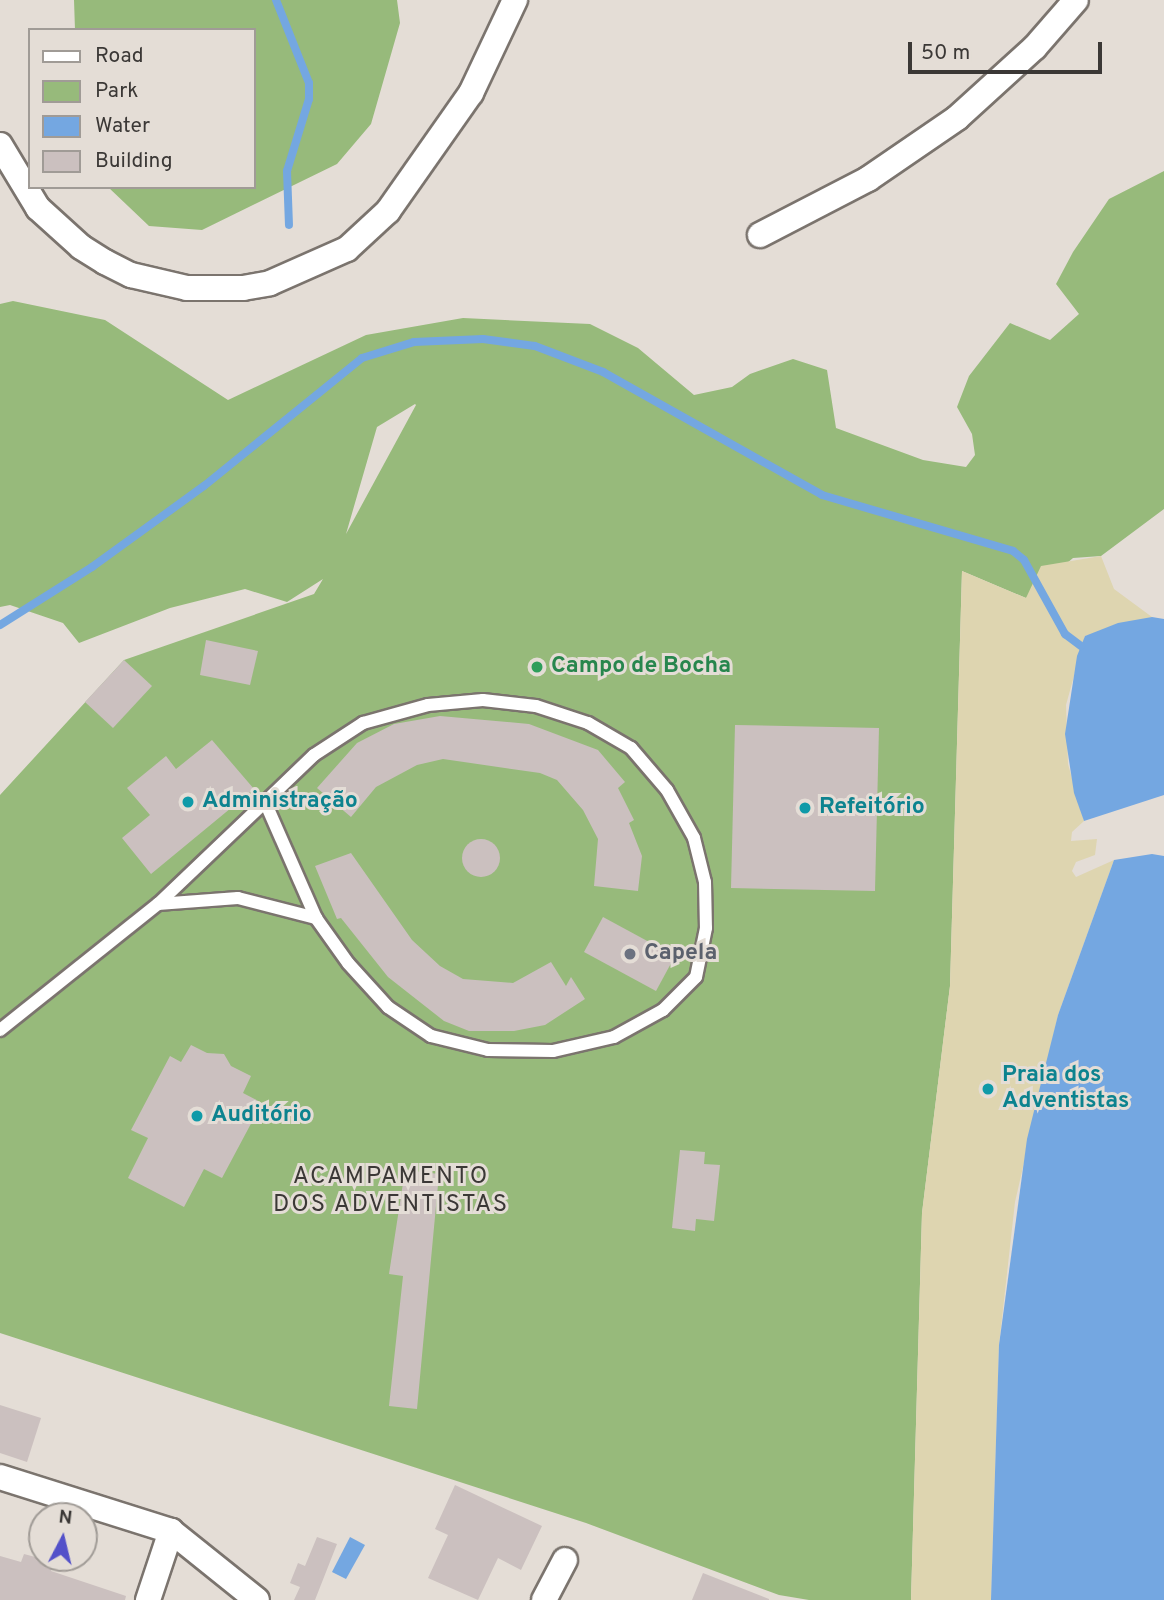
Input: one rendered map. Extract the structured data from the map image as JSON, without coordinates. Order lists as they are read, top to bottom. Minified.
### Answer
{"districts":["ACAMPAMENTO DOS ADVENTISTAS"],"places":["Campo de Bocha","Administração","Refeitório","Capela","Praia dos Adventistas","Auditório"],"legend":["Road","Park","Water","Building"],"scale_bar":"50 m","north":"top"}
